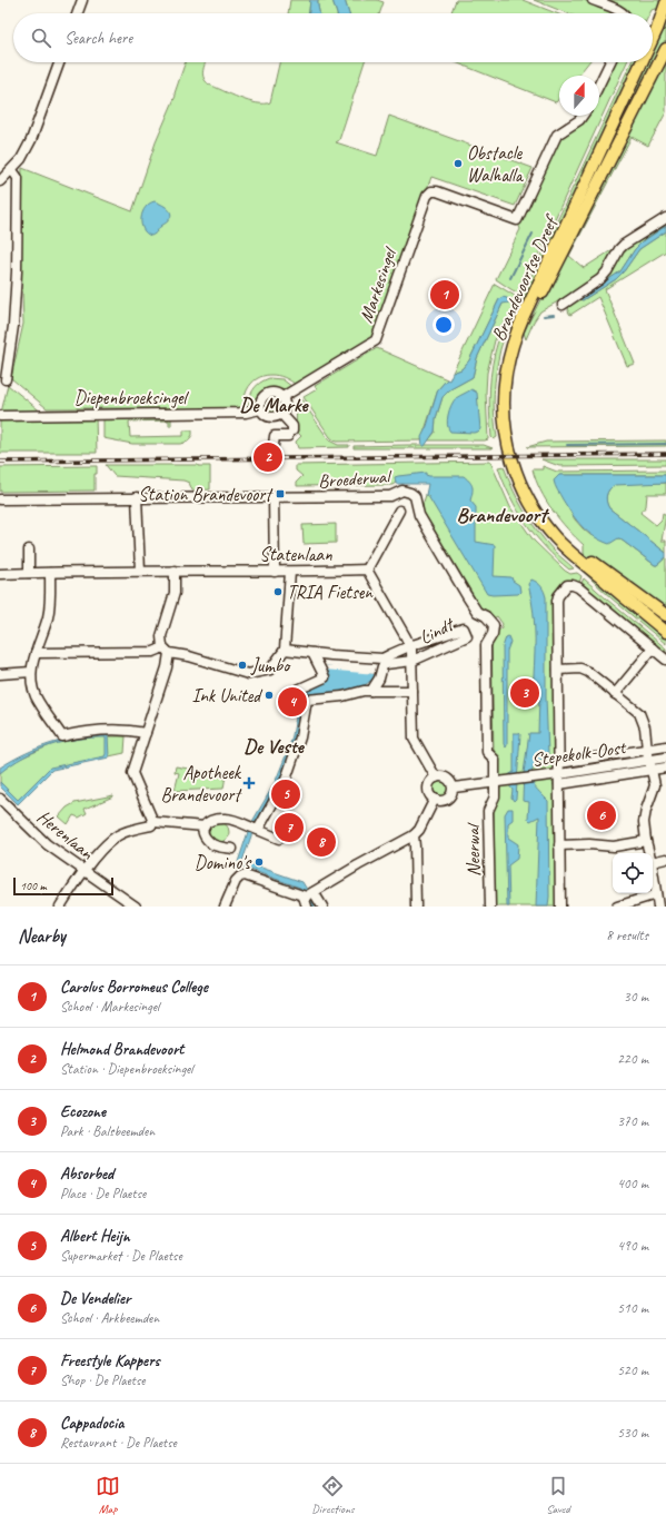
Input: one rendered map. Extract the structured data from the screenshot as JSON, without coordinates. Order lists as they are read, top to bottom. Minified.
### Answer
{"streets":{"main road":["Brandevoortse Dreef"],"street":["Markesingel","Diepenbroeksingel","Broederwal","Statenlaan","Lindt","Stepekolk-Oost","Herenlaan","Neerwal"]},"crossings":[["Markesingel","Diepenbroeksingel"],["Broederwal","Stepekolk-Oost"],["Broederwal","Neerwal"],["Stepekolk-Oost","Neerwal"]],"districts":["De Marke","Brandevoort","De Veste"],"places":{"other":["Obstacle Walhalla","TRIA Fietsen","Jumbo","Ink United","Domino's"],"transit":["Station Brandevoort"],"health":["Apotheek Brandevoort"]},"scale_bar":"100 m","north":"top","page":{"search":"Search here","pins":["1","2","3","4","5","6","7","8"],"scale":"100 m","heading":["Nearby","8 results"],"list":[{"mark":"1","name":"Carolus Borromeus College","note":"School · Markesingel","value":"30 m"},{"mark":"2","name":"Helmond Brandevoort","note":"Station · Diepenbroeksingel","value":"220 m"},{"mark":"3","name":"Ecozone","note":"Park · Balsbeemden","value":"370 m"},{"mark":"4","name":"Absorbed","note":"Place · De Plaetse","value":"400 m"},{"mark":"5","name":"Albert Heijn","note":"Supermarket · De Plaetse","value":"490 m"},{"mark":"6","name":"De Vendelier","note":"School · Arkbeemden","value":"510 m"},{"mark":"7","name":"Freestyle Kappers","note":"Shop · De Plaetse","value":"520 m"},{"mark":"8","name":"Cappadocia","note":"Restaurant · De Plaetse","value":"530 m"}],"nav":["Map","Directions","Saved"]}}
